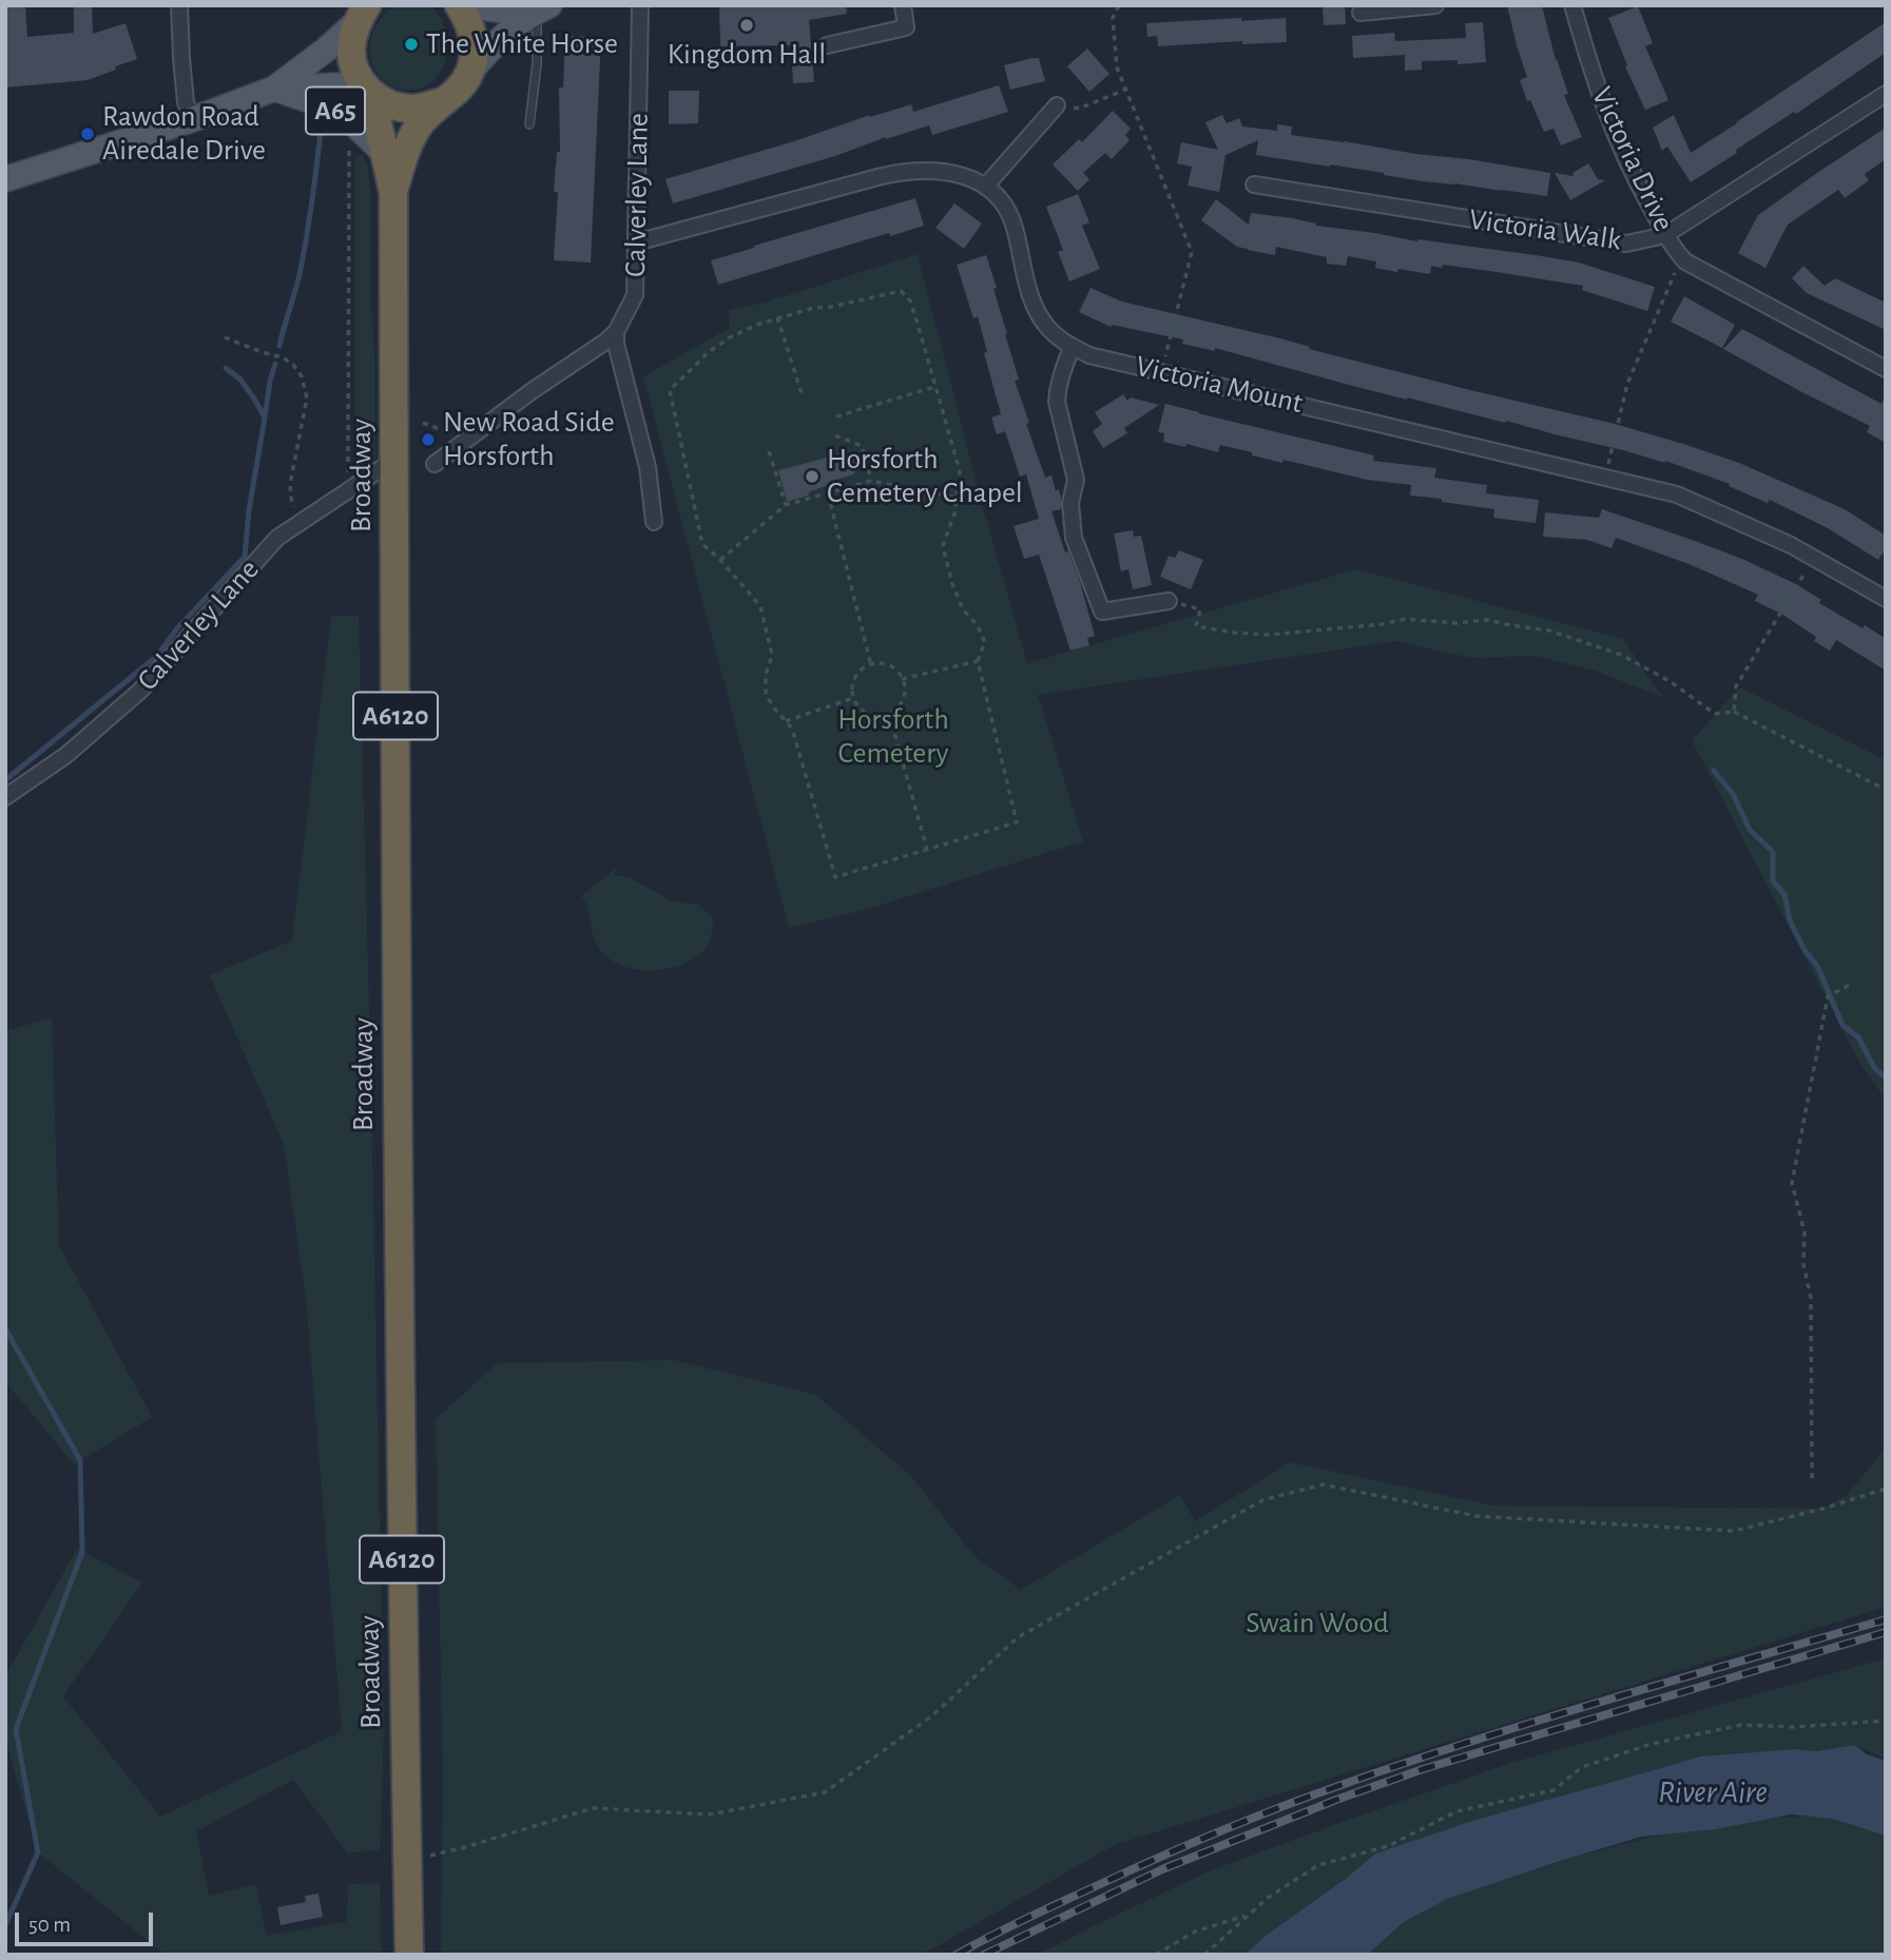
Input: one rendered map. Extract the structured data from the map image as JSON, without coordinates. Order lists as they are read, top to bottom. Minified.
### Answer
{"streets":{"highway":["Broadway","A6120"],"main road":["A65"],"street":["Victoria Drive","Calverley Lane","Victoria Walk","Victoria Mount"]},"crossings":[["A65","A6120"],["Victoria Drive","Victoria Walk"],["Calverley Lane","Victoria Mount"],["Calverley Lane","Broadway"],["Broadway","A6120"]],"water":["River Aire"],"parks":["Horsforth Cemetery","Swain Wood"],"places":["Kingdom Hall","The White Horse","Rawdon Road Airedale Drive","New Road Side Horsforth","Horsforth Cemetery Chapel"],"scale_bar":"50 m"}
